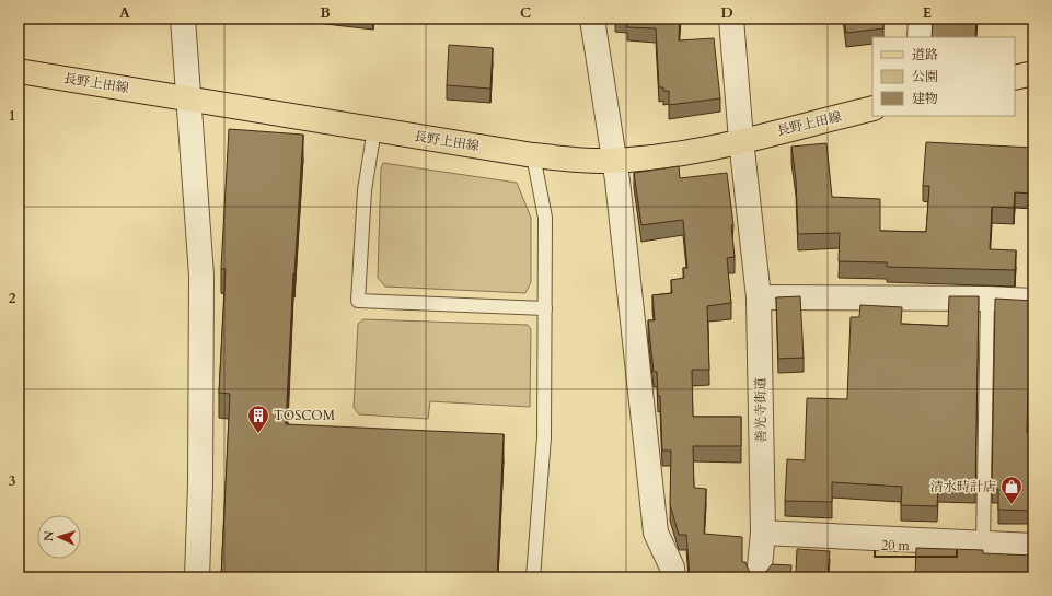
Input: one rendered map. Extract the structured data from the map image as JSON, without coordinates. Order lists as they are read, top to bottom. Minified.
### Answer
{"streets":{"main road":["長野上田線"],"street":["善光寺街道"]},"crossings":[["長野上田線","善光寺街道"]],"places":{"building":["TOSCOM"],"shop":["清水時計店"]},"legend":["道路","公園","建物"],"scale_bar":"20 m","north":"left","grid":{"columns":["A","B","C","D","E"],"rows":["1","2","3"]}}
